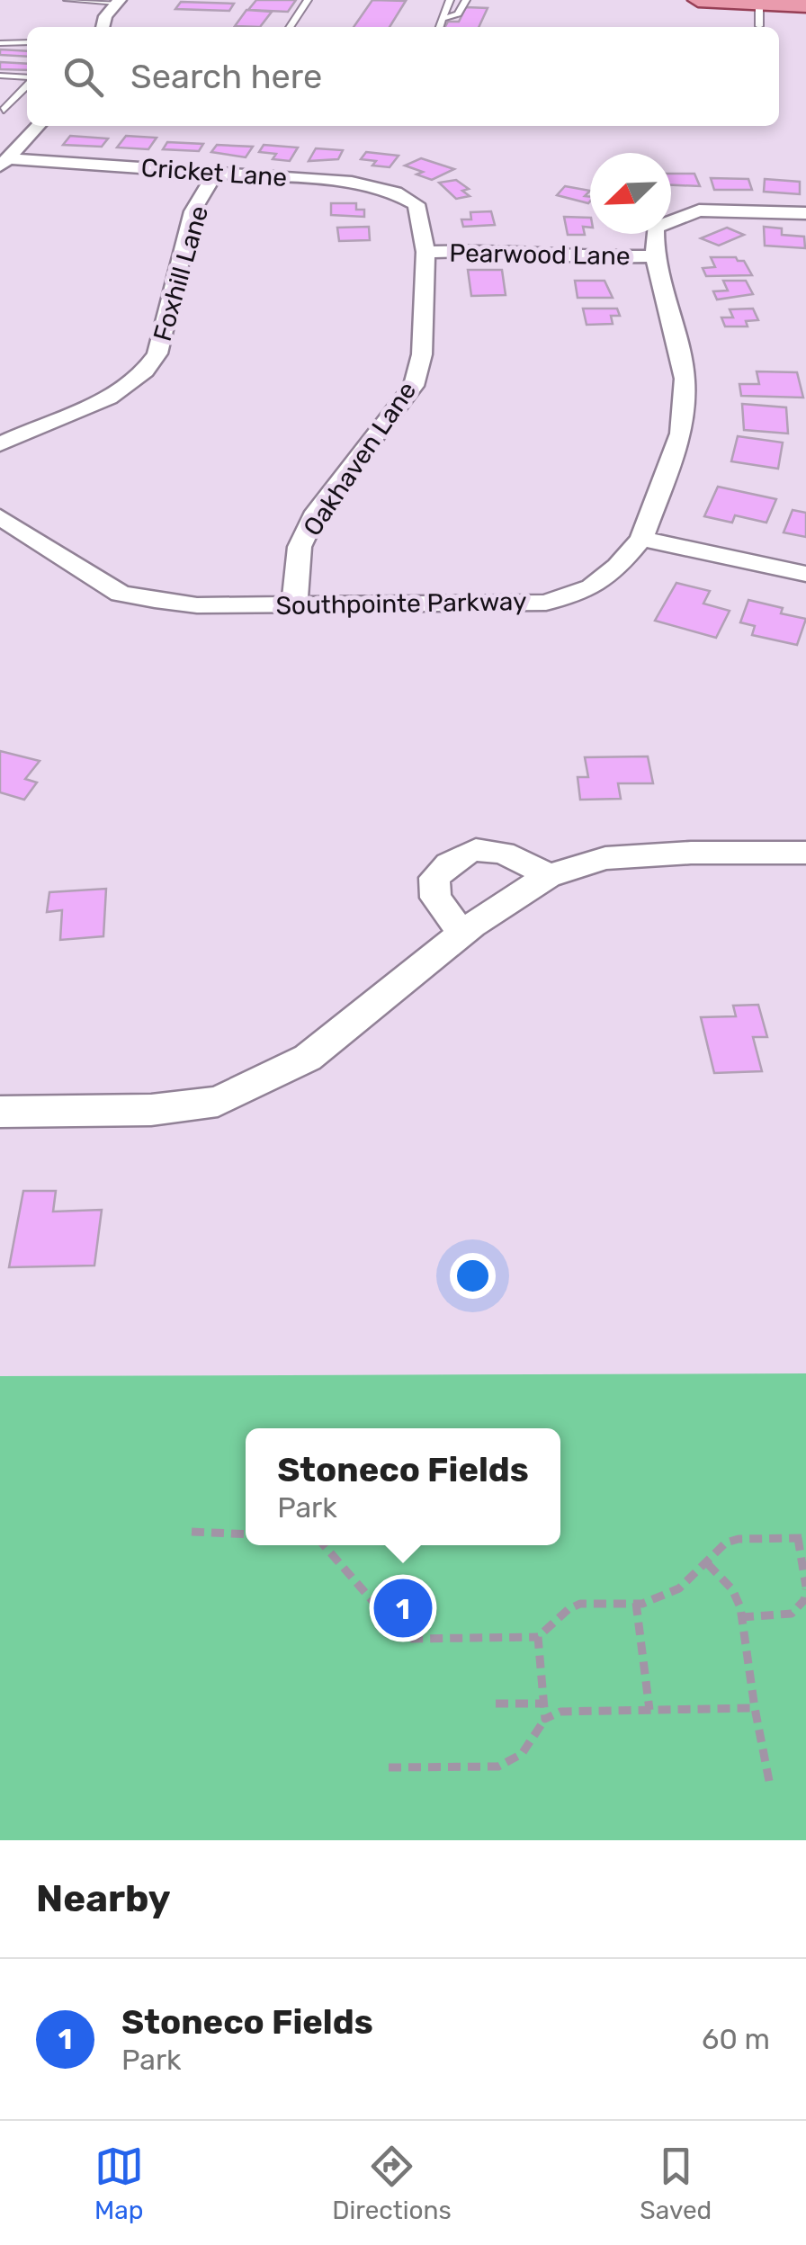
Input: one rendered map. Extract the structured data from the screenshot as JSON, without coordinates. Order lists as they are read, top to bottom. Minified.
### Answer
{"streets":{"street":["Cricket Lane","Pearwood Lane","Foxhill Lane","Oakhaven Lane","Southpointe Parkway"]},"crossings":[["Cricket Lane","Foxhill Lane"],["Cricket Lane","Oakhaven Lane"],["Pearwood Lane","Oakhaven Lane"],["Pearwood Lane","Southpointe Parkway"],["Oakhaven Lane","Southpointe Parkway"]],"north":"bottom left","page":{"search":"Search here","popup":["Stoneco Fields","Park"],"pins":"1","heading":"Nearby","list":[{"mark":"1","name":"Stoneco Fields","note":"Park","value":"60 m"}],"nav":["Map","Directions","Saved"]}}
